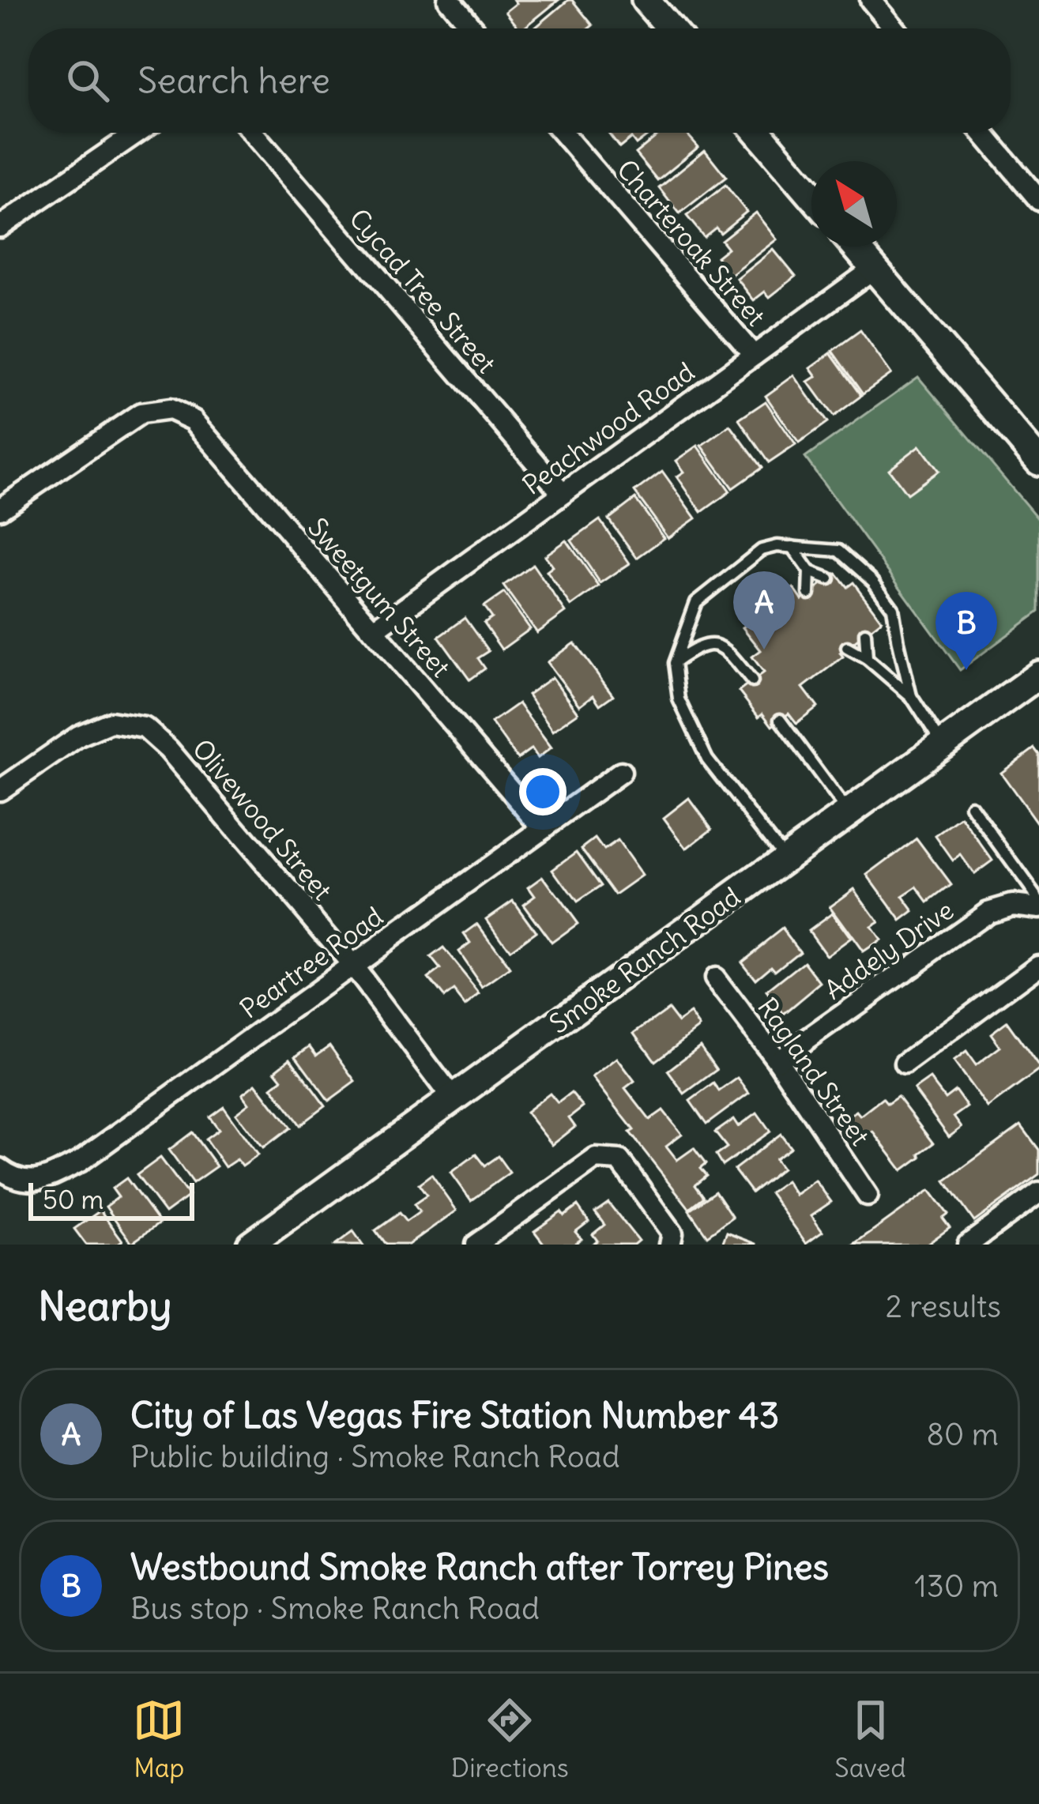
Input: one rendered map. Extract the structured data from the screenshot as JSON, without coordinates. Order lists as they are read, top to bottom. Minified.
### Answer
{"streets":{"main road":["Smoke Ranch Road"],"street":["Charteroak Street","Cycad Tree Street","Peachwood Road","Sweetgum Street","Olivewood Street","Addely Drive","Peartree Road","Ragland Street"]},"crossings":[["Charteroak Street","Peachwood Road"],["Cycad Tree Street","Peachwood Road"],["Peachwood Road","Sweetgum Street"],["Sweetgum Street","Peartree Road"],["Olivewood Street","Smoke Ranch Road"],["Olivewood Street","Peartree Road"],["Addely Drive","Ragland Street"]],"scale_bar":"50 m","north":"top left","page":{"search":"Search here","pins":["A","B"],"scale":"50 m","heading":["Nearby","2 results"],"list":[{"mark":"A","name":"City of Las Vegas Fire Station Number 43","note":"Public building · Smoke Ranch Road","value":"80 m"},{"mark":"B","name":"Westbound Smoke Ranch after Torrey Pines","note":"Bus stop · Smoke Ranch Road","value":"130 m"}],"nav":["Map","Directions","Saved"]}}
